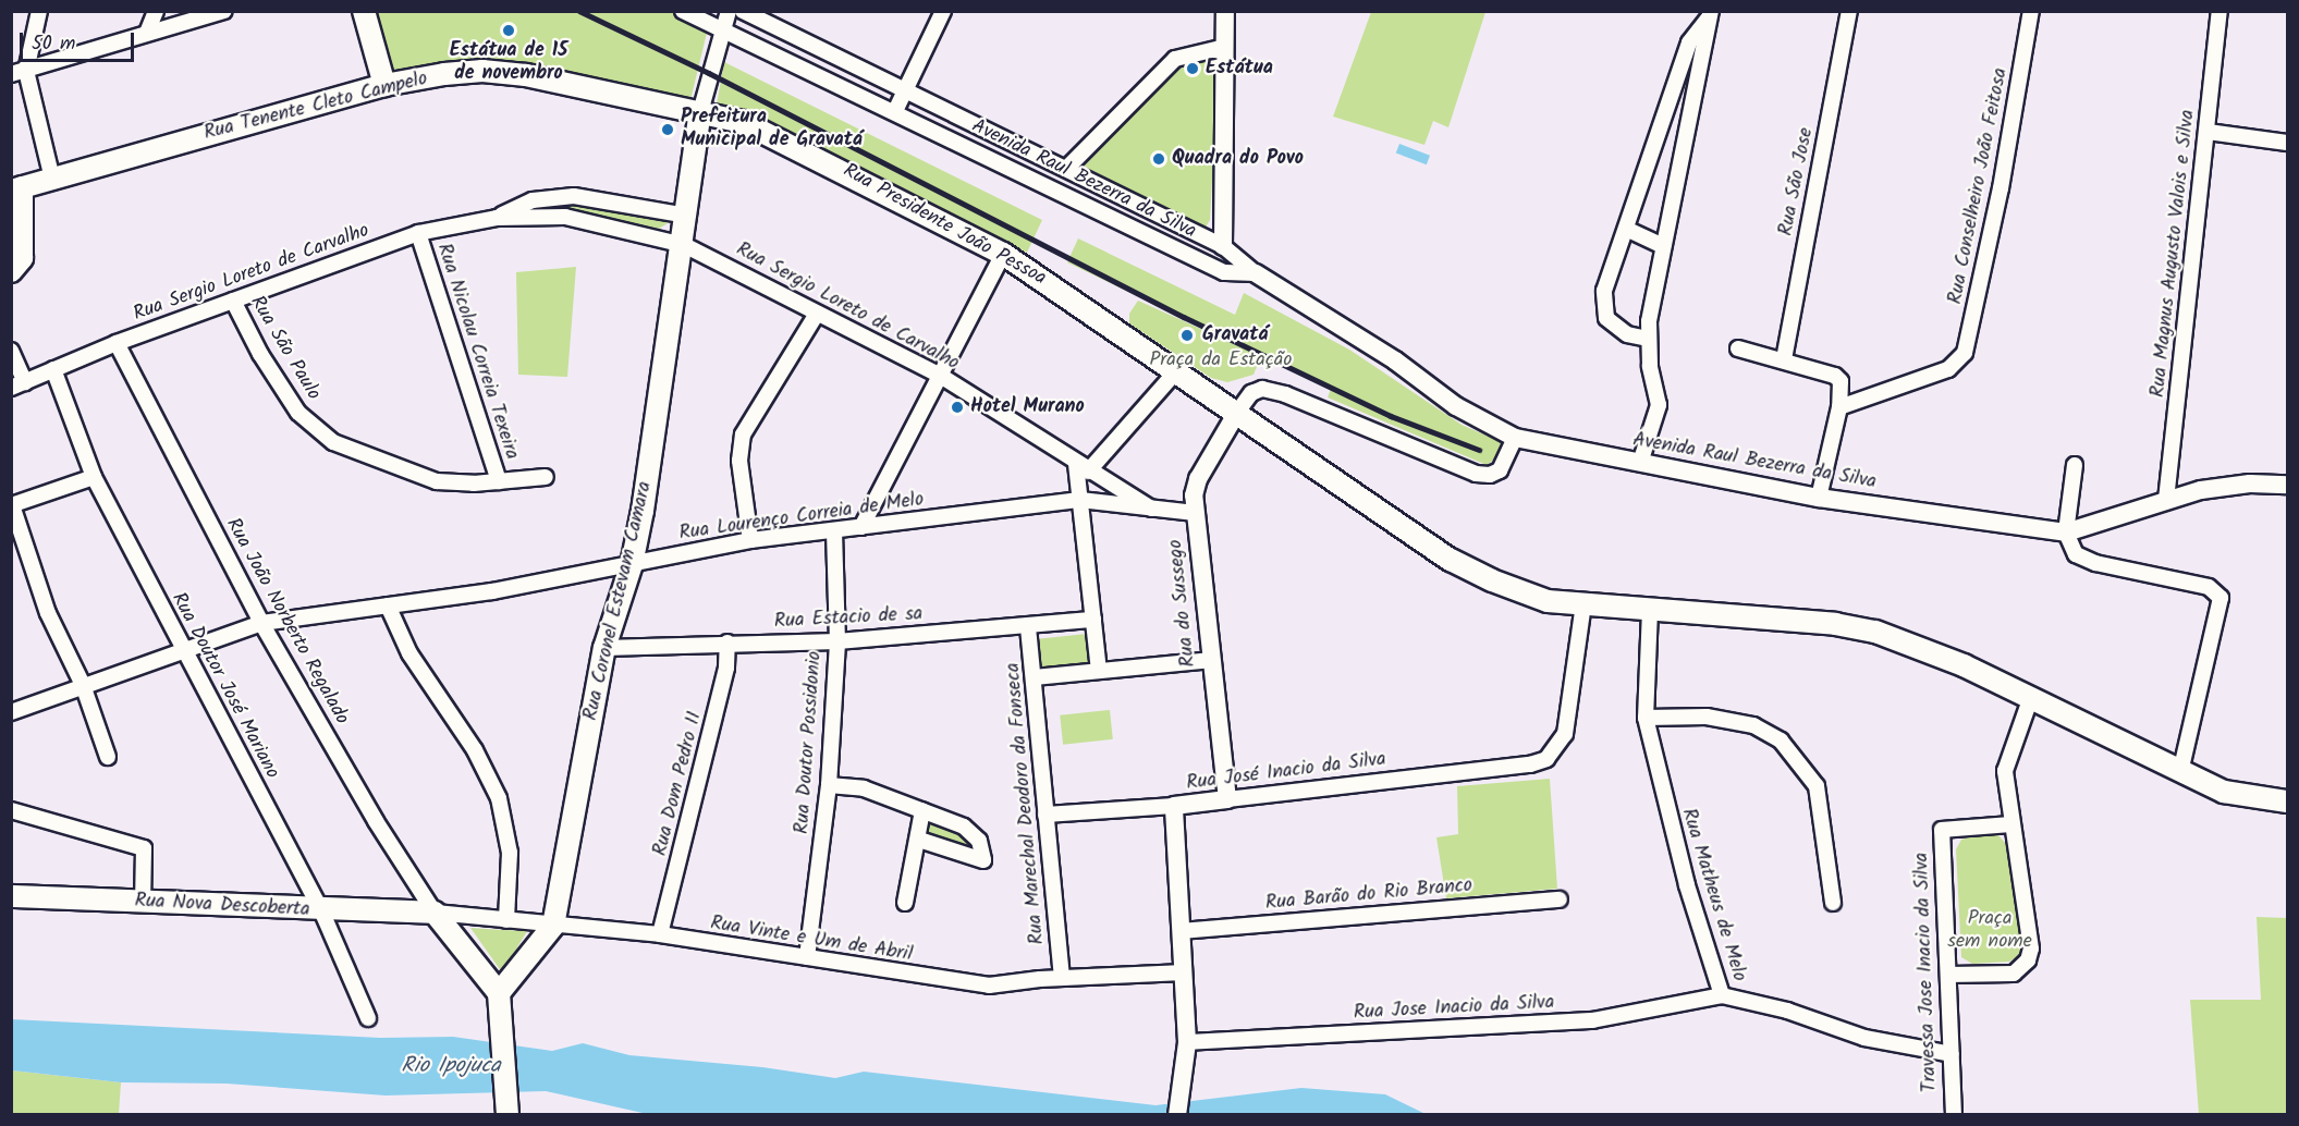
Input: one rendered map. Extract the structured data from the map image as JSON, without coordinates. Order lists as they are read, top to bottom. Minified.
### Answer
{"streets":{"main road":["Rua Tenente Cleto Campelo","Rua Presidente João Pessoa","Rua Coronel Estevam Camara","Rua Nova Descoberta"],"street":["Avenida Raul Bezerra da Silva","Rua São Jose","Rua Conselheiro João Feitosa","Rua Magnus Augusto Valois e Silva","Rua Sergio Loreto de Carvalho","Rua São Paulo","Rua Nicolau Correia Texeira","Rua Lourenço Correia de Melo","Rua do Sussego","Rua Estacio de sa","Rua João Norberto Regalado","Rua Doutor José Mariano","Rua Doutor Possidonio","Rua José Inacio da Silva","Rua Dom Pedro II","Rua Marechal Deodoro da Fonseca","Rua Barão do Rio Branco","Rua Matheus de Melo","Rua Vinte e Um de Abril","Travessa Jose Inacio da Silva","Rua Jose Inacio da Silva"]},"crossings":[["Rua Tenente Cleto Campelo","Rua Presidente João Pessoa"],["Rua Tenente Cleto Campelo","Rua Coronel Estevam Camara"],["Avenida Raul Bezerra da Silva","Rua Magnus Augusto Valois e Silva"],["Rua Presidente João Pessoa","Rua Coronel Estevam Camara"],["Rua Presidente João Pessoa","Rua do Sussego"],["Rua Presidente João Pessoa","Rua José Inacio da Silva"],["Rua Presidente João Pessoa","Rua Matheus de Melo"],["Rua Sergio Loreto de Carvalho","Rua São Paulo"],["Rua Sergio Loreto de Carvalho","Rua Nicolau Correia Texeira"],["Rua Sergio Loreto de Carvalho","Rua Lourenço Correia de Melo"],["Rua Sergio Loreto de Carvalho","Rua Coronel Estevam Camara"],["Rua Sergio Loreto de Carvalho","Rua João Norberto Regalado"],["Rua Sergio Loreto de Carvalho","Rua Doutor José Mariano"],["Rua São Paulo","Rua Nicolau Correia Texeira"],["Rua Lourenço Correia de Melo","Rua Coronel Estevam Camara"],["Rua Lourenço Correia de Melo","Rua do Sussego"],["Rua Lourenço Correia de Melo","Rua João Norberto Regalado"],["Rua Lourenço Correia de Melo","Rua Doutor José Mariano"],["Rua Lourenço Correia de Melo","Rua Doutor Possidonio"],["Rua Coronel Estevam Camara","Rua Estacio de sa"],["Rua Coronel Estevam Camara","Rua Vinte e Um de Abril"],["Rua do Sussego","Rua José Inacio da Silva"],["Rua Estacio de sa","Rua Doutor Possidonio"],["Rua Estacio de sa","Rua Dom Pedro II"],["Rua Estacio de sa","Rua Marechal Deodoro da Fonseca"],["Rua João Norberto Regalado","Rua Nova Descoberta"],["Rua João Norberto Regalado","Rua Vinte e Um de Abril"],["Rua Doutor José Mariano","Rua Nova Descoberta"],["Rua Doutor Possidonio","Rua Vinte e Um de Abril"],["Rua José Inacio da Silva","Rua Marechal Deodoro da Fonseca"],["Rua Dom Pedro II","Rua Vinte e Um de Abril"],["Rua Marechal Deodoro da Fonseca","Rua Vinte e Um de Abril"],["Rua Matheus de Melo","Travessa Jose Inacio da Silva"],["Rua Matheus de Melo","Rua Jose Inacio da Silva"],["Rua Nova Descoberta","Rua Vinte e Um de Abril"]],"water":["Rio Ipojuca"],"parks":["Praça da Estação","Praça sem nome"],"places":["Estátua de 15 de novembro","Estátua","Prefeitura Municipal de Gravatá","Quadra do Povo","Gravatá","Hotel Murano"],"scale_bar":"50 m"}
